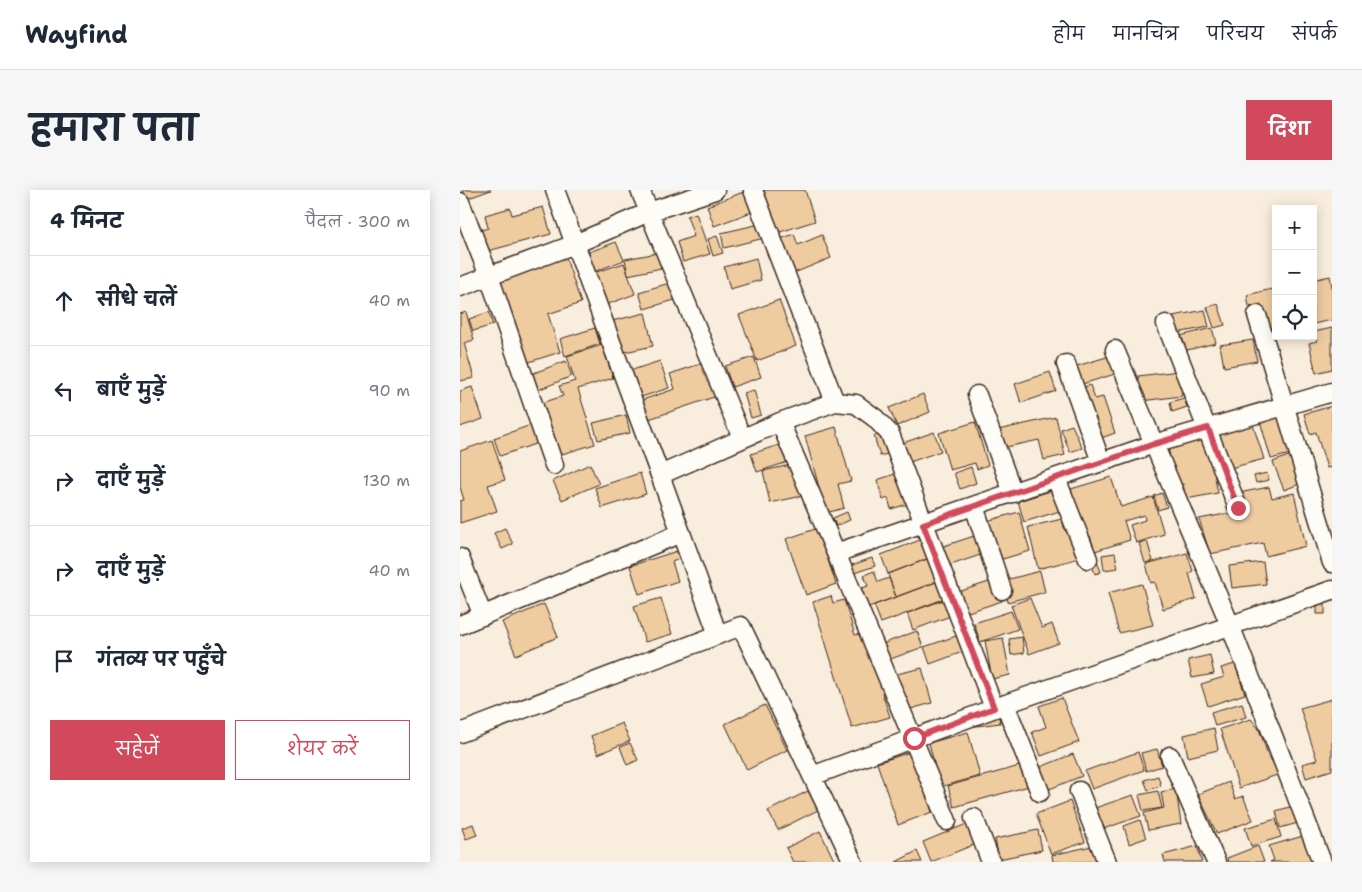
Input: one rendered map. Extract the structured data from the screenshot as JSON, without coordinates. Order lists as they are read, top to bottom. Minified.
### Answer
{"page":{"header":"Wayfind","nav":["होम","मानचित्र","परिचय","संपर्क"],"title":"हमारा पता","buttons":["दिशा",["सहेजें","शेयर करें"]],"heading":["4 मिनट","पैदल · 300 m"],"map_buttons":["+","−"],"list":[["सीधे चलें","40 m"],["बाएँ मुड़ें","90 m"],["दाएँ मुड़ें","130 m"],["दाएँ मुड़ें","40 m"],"गंतव्य पर पहुँचे"]}}
